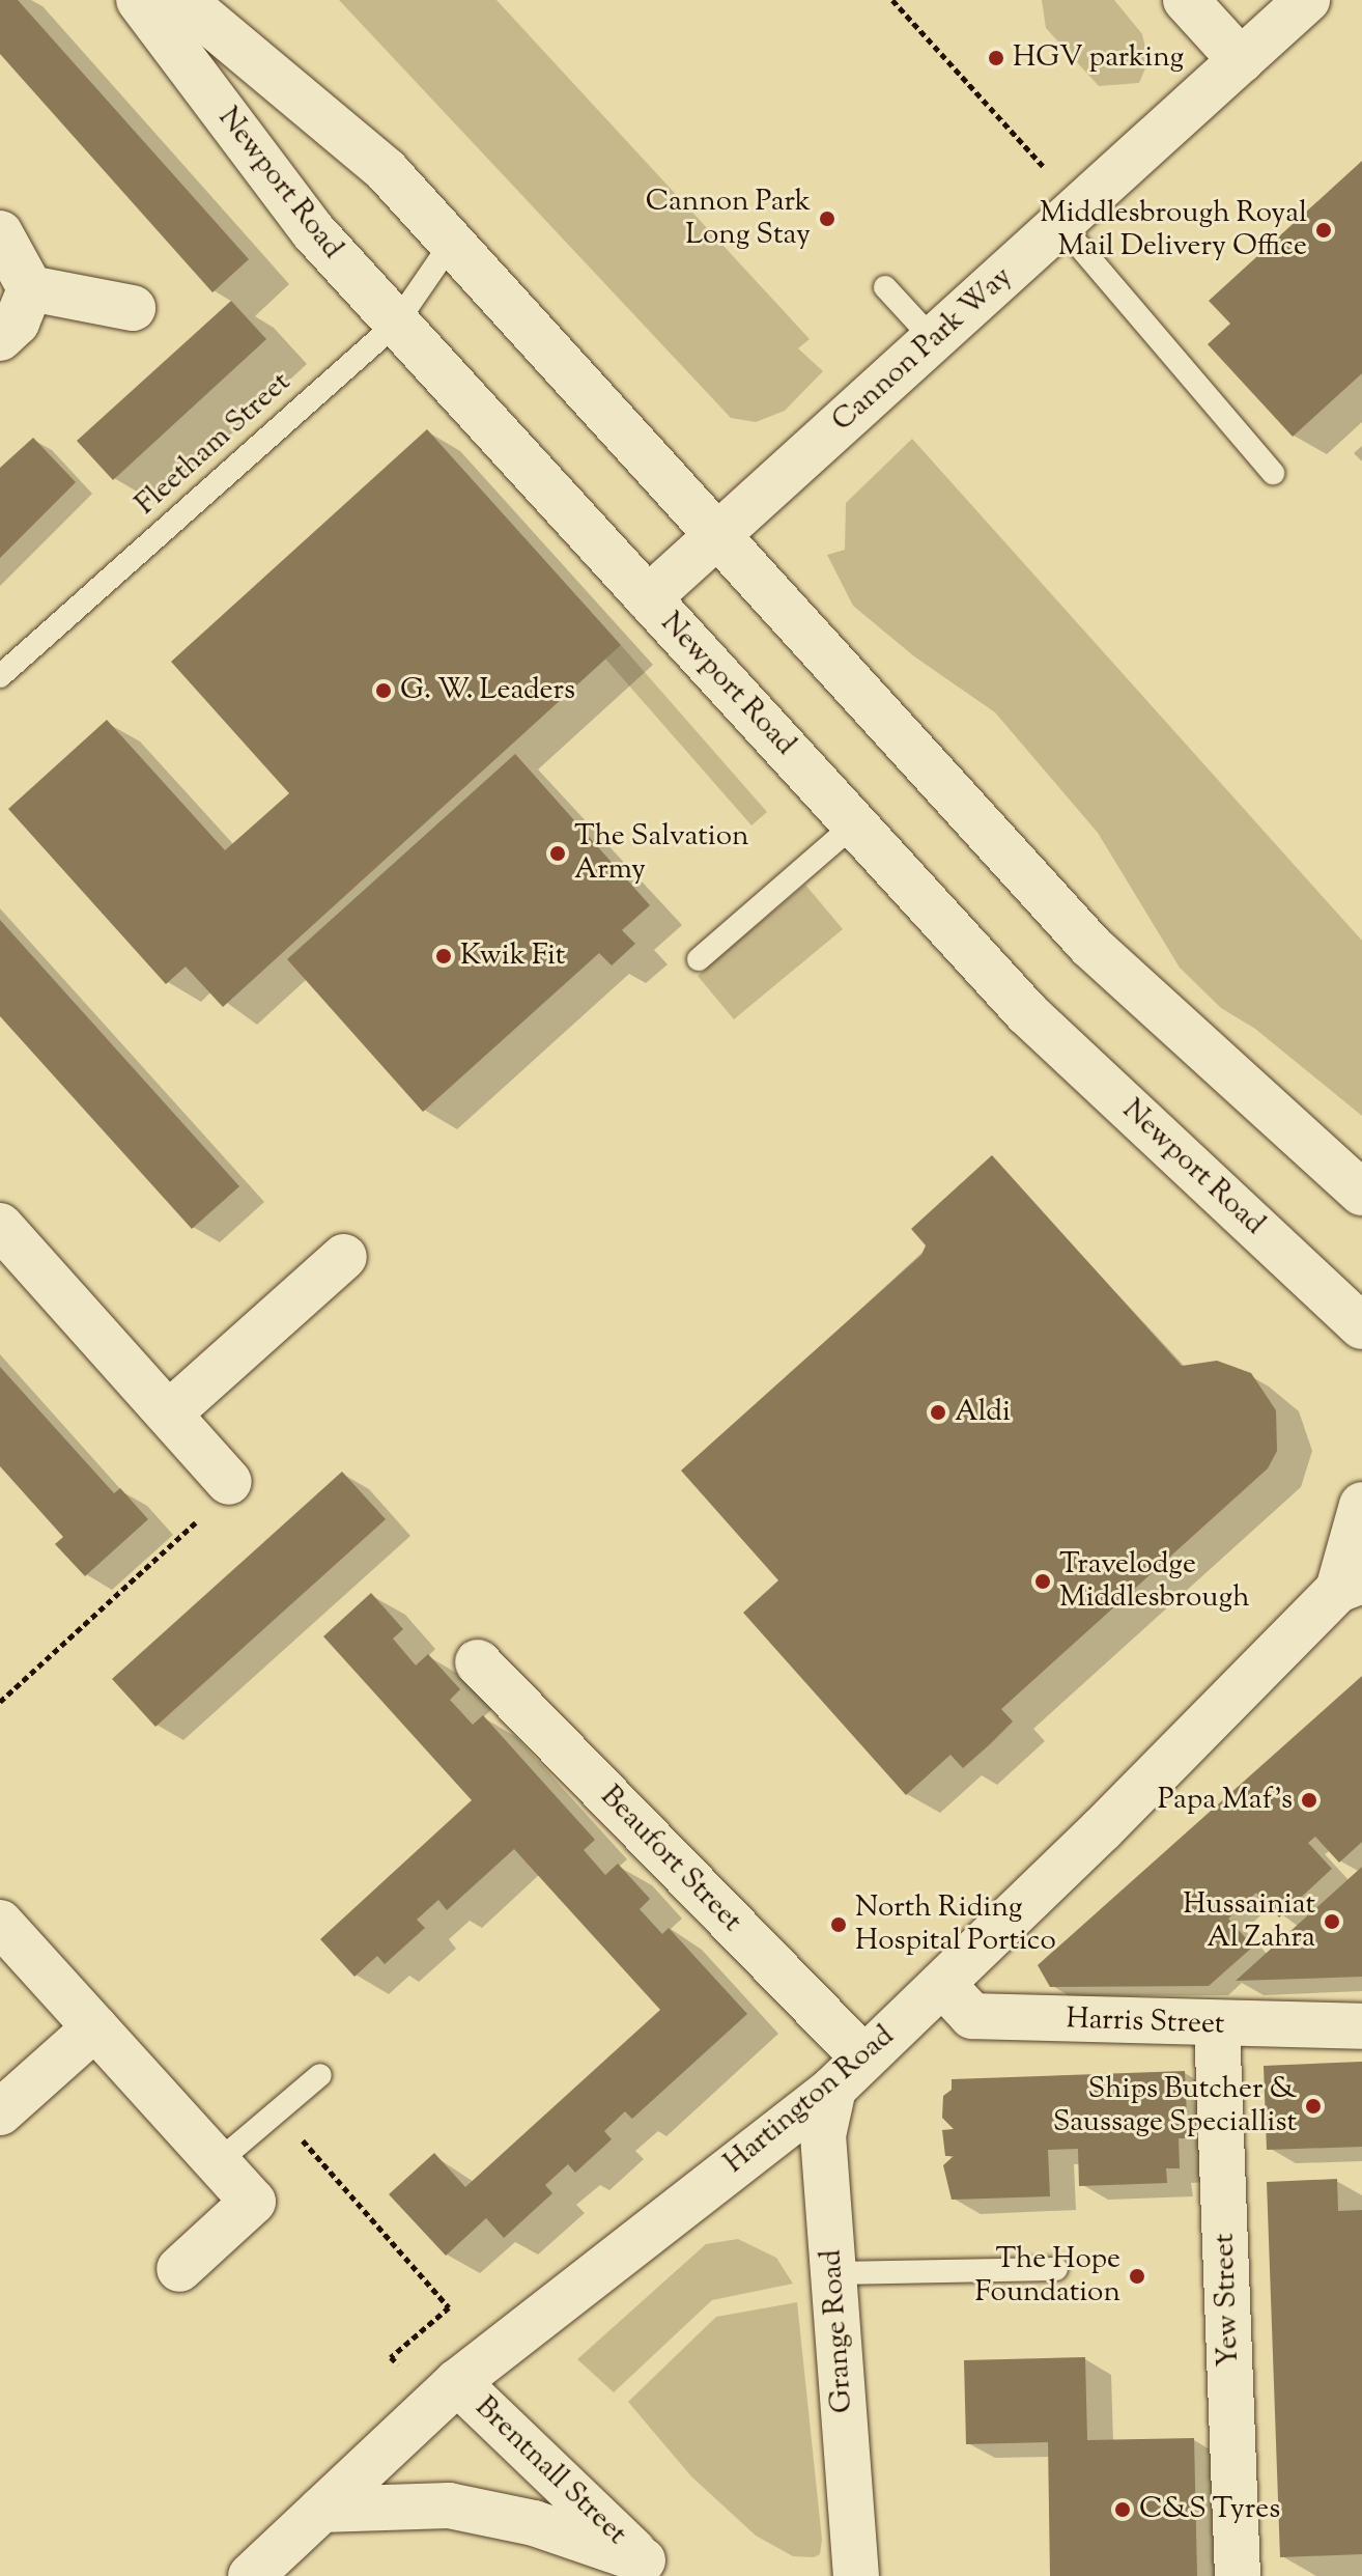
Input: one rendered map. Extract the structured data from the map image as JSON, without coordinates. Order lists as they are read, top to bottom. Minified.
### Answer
{"streets":{"street":["Newport Road","Cannon Park Way","Beaufort Street","Harris Street","Hartington Road","Yew Street","Grange Road","Brentnall Street"],"lane":["Fleetham Street"]},"crossings":[["Newport Road","Cannon Park Way"],["Newport Road","Fleetham Street"],["Beaufort Street","Hartington Road"],["Beaufort Street","Grange Road"],["Harris Street","Hartington Road"],["Harris Street","Yew Street"],["Hartington Road","Grange Road"],["Hartington Road","Brentnall Street"]],"places":["HGV parking","Cannon Park Long Stay","Middlesbrough Royal Mail Delivery Office","G. W. Leaders","The Salvation Army","Kwik Fit","Aldi","Travelodge Middlesbrough","Papa Maf's","Hussainiat Al Zahra","North Riding Hospital Portico","Ships Butcher & Saussage Speciallist","The Hope Foundation","C&S Tyres"]}
